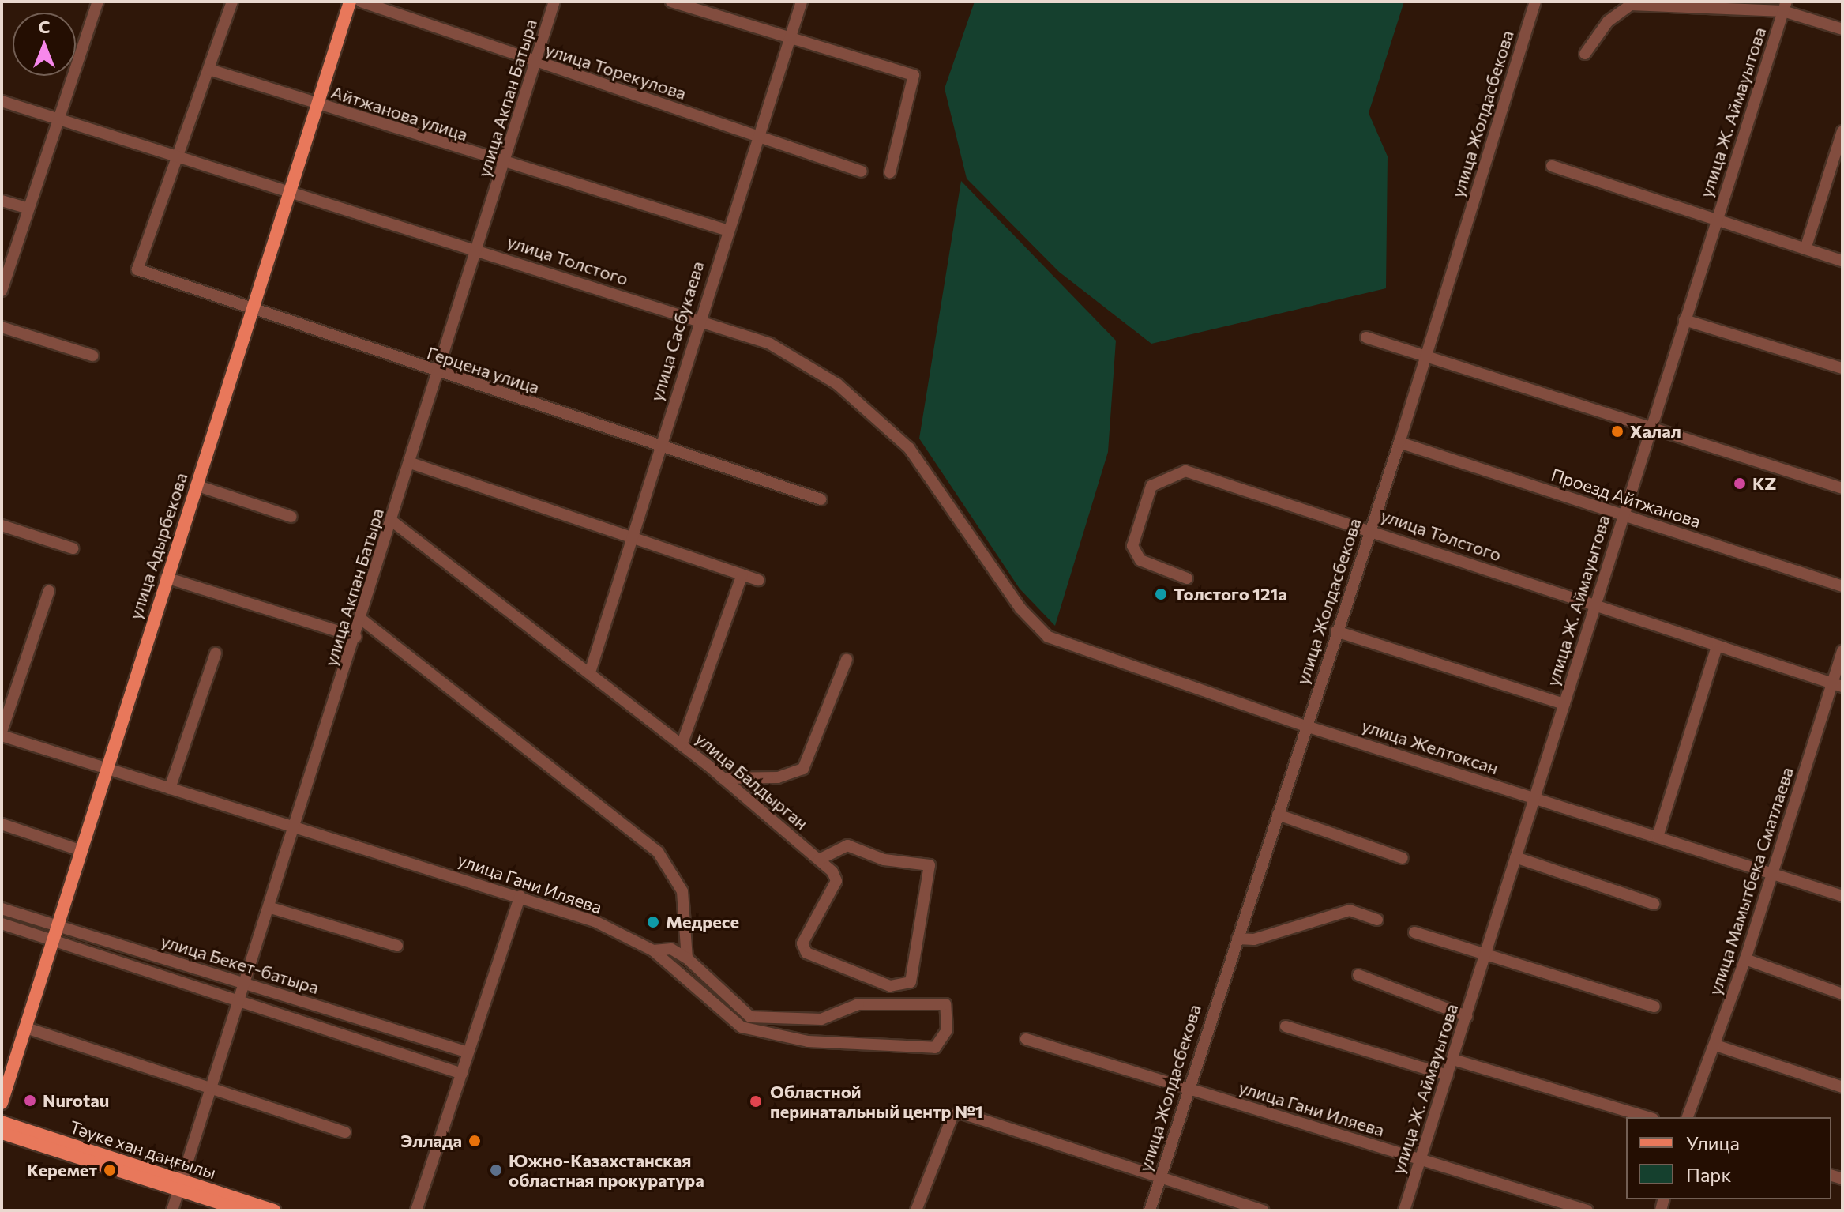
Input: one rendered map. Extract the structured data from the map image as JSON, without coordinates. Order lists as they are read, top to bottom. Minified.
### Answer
{"streets":{"main road":["улица Адырбекова","Тәуке хан даңғылы"],"street":["улица Торекулова","улица Акпан Батыра","улица Ж. Аймауытова","Айтжанова улица","улица Жолдасбекова","улица Толстого","улица Сасбукаева","Герцена улица","Проезд Айтжанова","улица Желтоксан","улица Балдырган","улица Мамытбека Сматлаева","улица Гани Иляева","улица Бекет-батыра"]},"crossings":[["улица Торекулова","улица Акпан Батыра"],["улица Торекулова","улица Сасбукаева"],["улица Акпан Батыра","Айтжанова улица"],["улица Акпан Батыра","улица Толстого"],["улица Акпан Батыра","Герцена улица"],["улица Акпан Батыра","улица Балдырган"],["улица Акпан Батыра","улица Гани Иляева"],["улица Акпан Батыра","улица Бекет-батыра"],["улица Акпан Батыра","Тәуке хан даңғылы"],["улица Ж. Аймауытова","улица Толстого"],["улица Ж. Аймауытова","Проезд Айтжанова"],["улица Ж. Аймауытова","улица Желтоксан"],["улица Ж. Аймауытова","улица Гани Иляева"],["Айтжанова улица","улица Сасбукаева"],["Айтжанова улица","улица Адырбекова"],["улица Жолдасбекова","улица Толстого"],["улица Жолдасбекова","Проезд Айтжанова"],["улица Жолдасбекова","улица Желтоксан"],["улица Жолдасбекова","улица Гани Иляева"],["улица Толстого","улица Сасбукаева"],["улица Толстого","Герцена улица"],["улица Толстого","улица Адырбекова"],["улица Толстого","улица Желтоксан"],["улица Толстого","улица Мамытбека Сматлаева"],["улица Сасбукаева","Герцена улица"],["улица Сасбукаева","улица Балдырган"],["Герцена улица","улица Адырбекова"],["улица Адырбекова","улица Гани Иляева"],["улица Адырбекова","улица Бекет-батыра"],["улица Желтоксан","улица Мамытбека Сматлаева"]],"places":["Халал","KZ","Толстого 121а","Медресе","Nurotau","Областной перинатальный центр №1","Эллада","Керемет","Южно-Казахстанская областная прокуратура"],"legend":["Улица","Парк"],"north":"top"}
